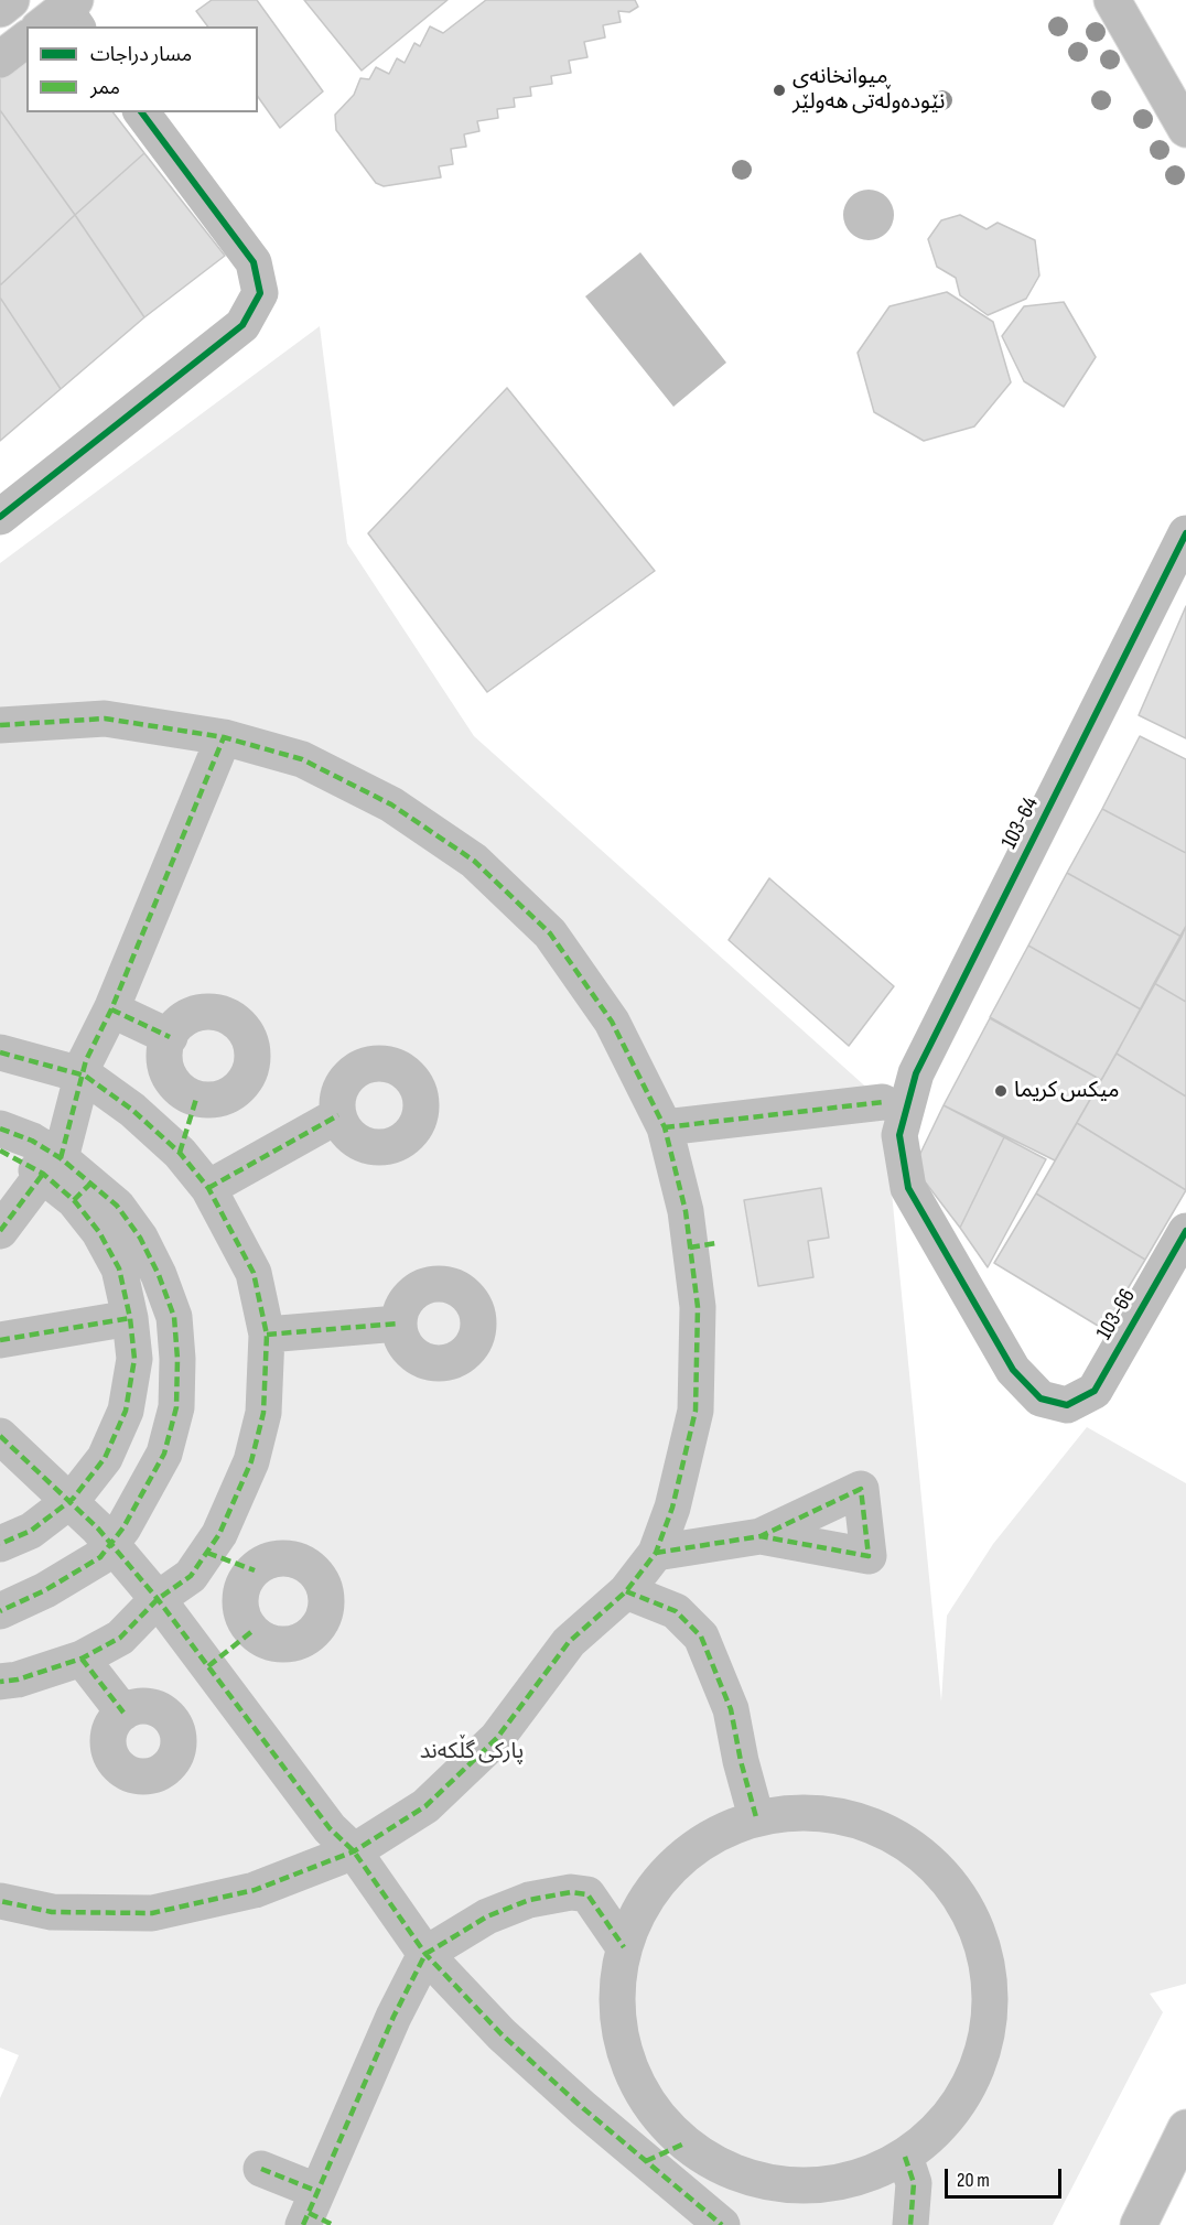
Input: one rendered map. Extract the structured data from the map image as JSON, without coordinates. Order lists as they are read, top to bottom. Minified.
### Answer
{"streets":{"street":["103-64","103-66"]},"crossings":[["103-64","103-66"]],"parks":["پارکی گڵکەند"],"places":["میوانخانەی نێودەوڵەتی هەولێر","ميكس كريما"],"legend":["مسار دراجات","ممر"],"scale_bar":"20 m"}
